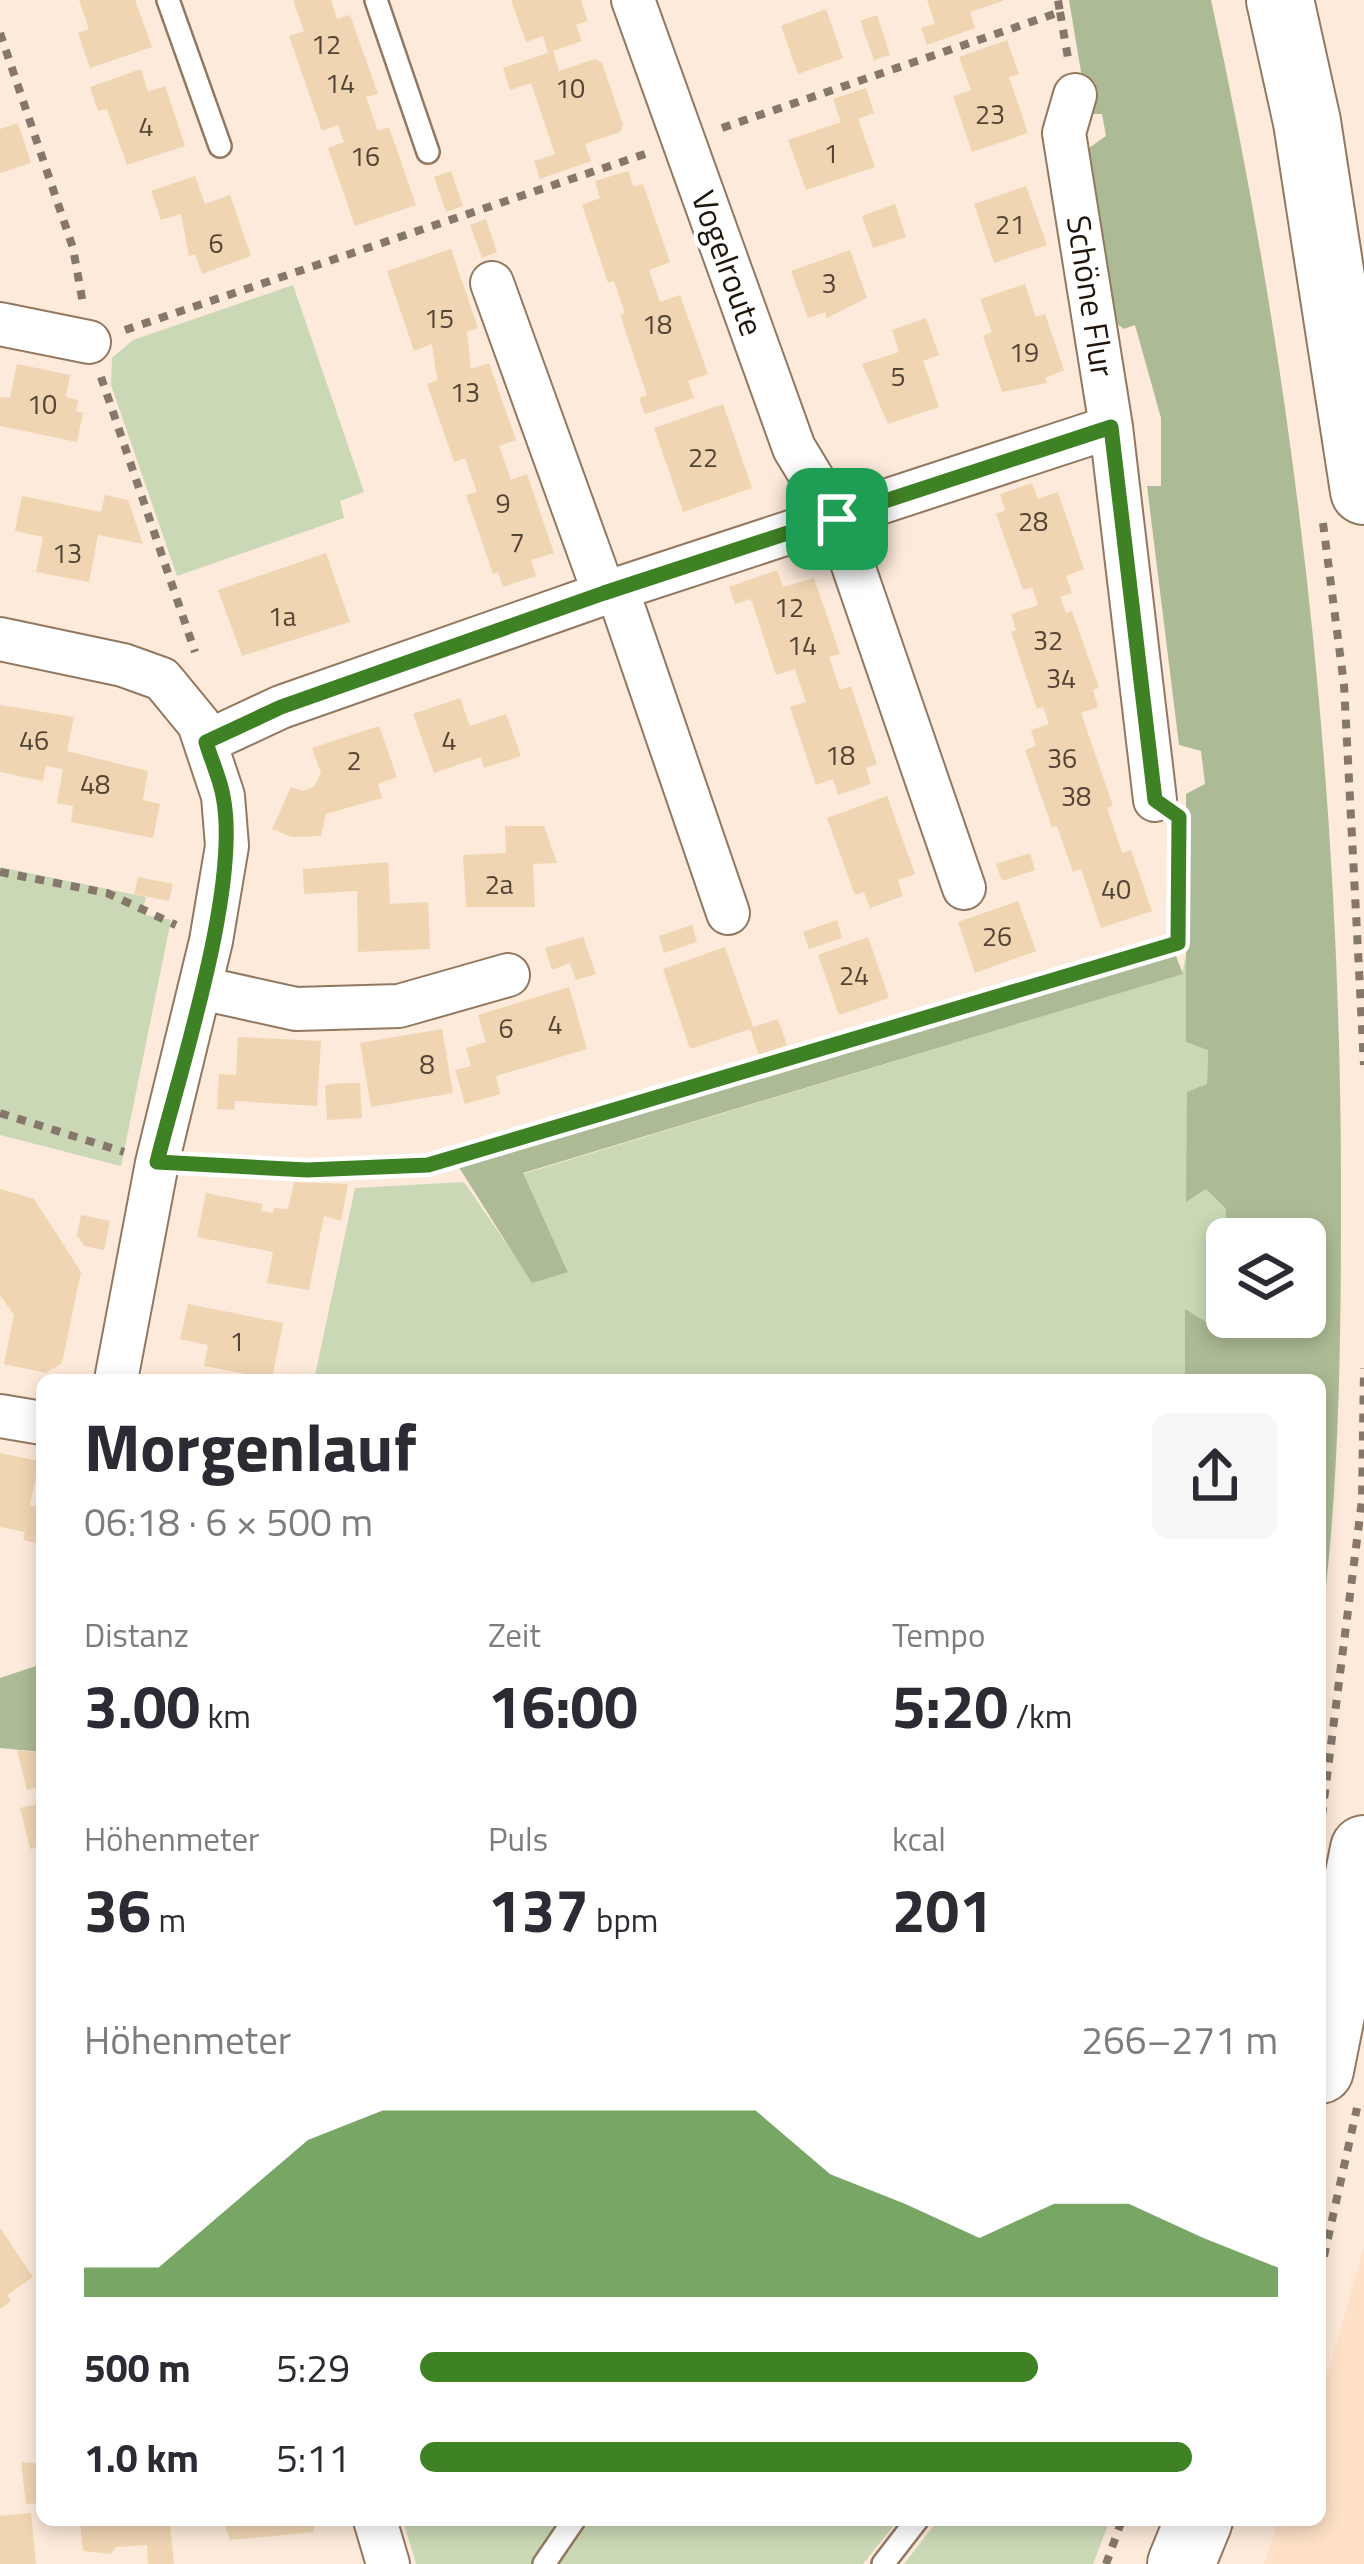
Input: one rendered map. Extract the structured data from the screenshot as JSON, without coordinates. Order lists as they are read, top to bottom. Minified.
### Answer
{"streets":{"street":["Vogelroute","Schöne Flur"]},"house_numbers":["12","14","10","23","4","1","16","21","6","3","15","18","19","5","13","10","22","9","28","7","13","12","1a","32","14","34","46","4","18","36","2","48","38","2a","40","26","24","4","6","8","1"],"page":{"heading":["Morgenlauf","06:18 · 6 × 500 m"],"stats":[["Distanz","3.00 km"],["Zeit","16:00"],["Tempo","5:20 /km"],["Höhenmeter","36 m"],["Puls","137 bpm"],["kcal","201"]],"chart":["Höhenmeter","266–271 m"],"list":[{"name":"500 m","note":"5:29"},{"name":"1.0 km","note":"5:11"}]}}
